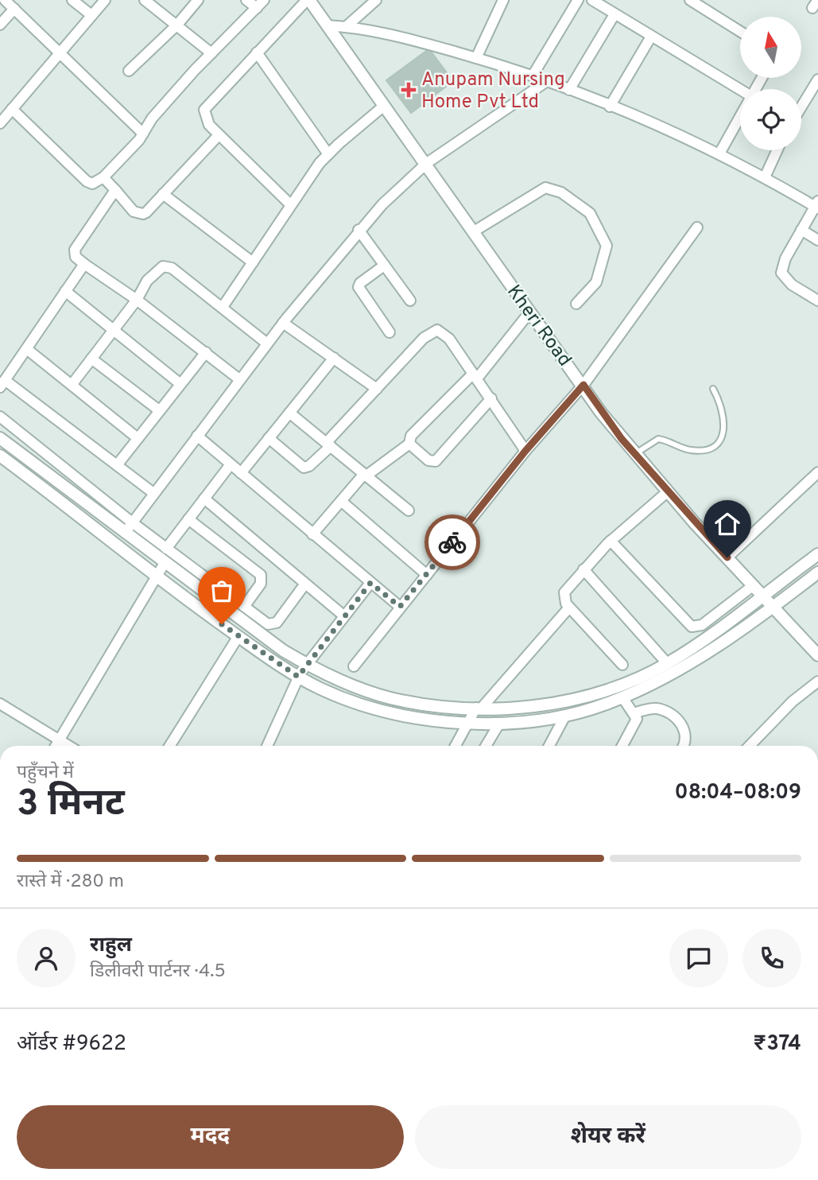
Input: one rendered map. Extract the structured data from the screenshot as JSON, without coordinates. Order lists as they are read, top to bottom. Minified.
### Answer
{"streets":{"street":["Kheri Road"]},"places":{"health":["Anupam Nursing Home Pvt Ltd"]},"north":"top","page":{"heading":["3 मिनट","पहुँचने में","08:04–08:09"],"panel":["राहुल","डिलीवरी पार्टनर · 4.5","ऑर्डर #9622","₹374"],"bar":"रास्ते में · 280 m","buttons":["मदद","शेयर करें"]}}
